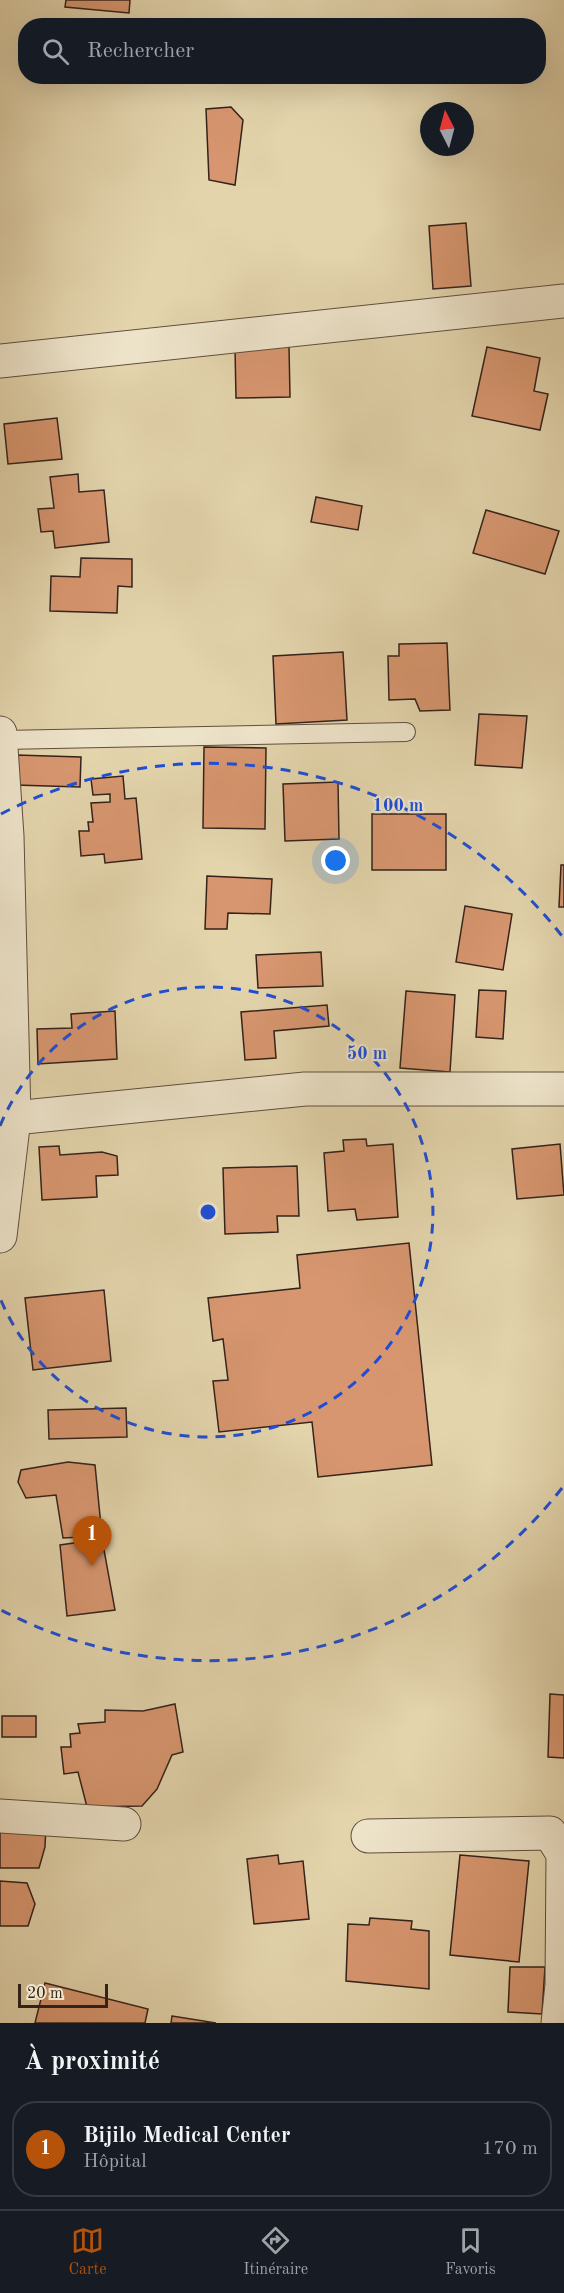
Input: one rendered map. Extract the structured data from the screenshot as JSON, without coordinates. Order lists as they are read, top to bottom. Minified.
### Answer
{"scale_bar":"20 m","north":"top","page":{"search":"Rechercher","pins":"1","scale":"20 m","heading":"À proximité","list":[{"mark":"1","name":"Bijilo Medical Center","note":"Hôpital","value":"170 m"}],"nav":["Carte","Itinéraire","Favoris"]},"rings":["100 m","50 m"]}
